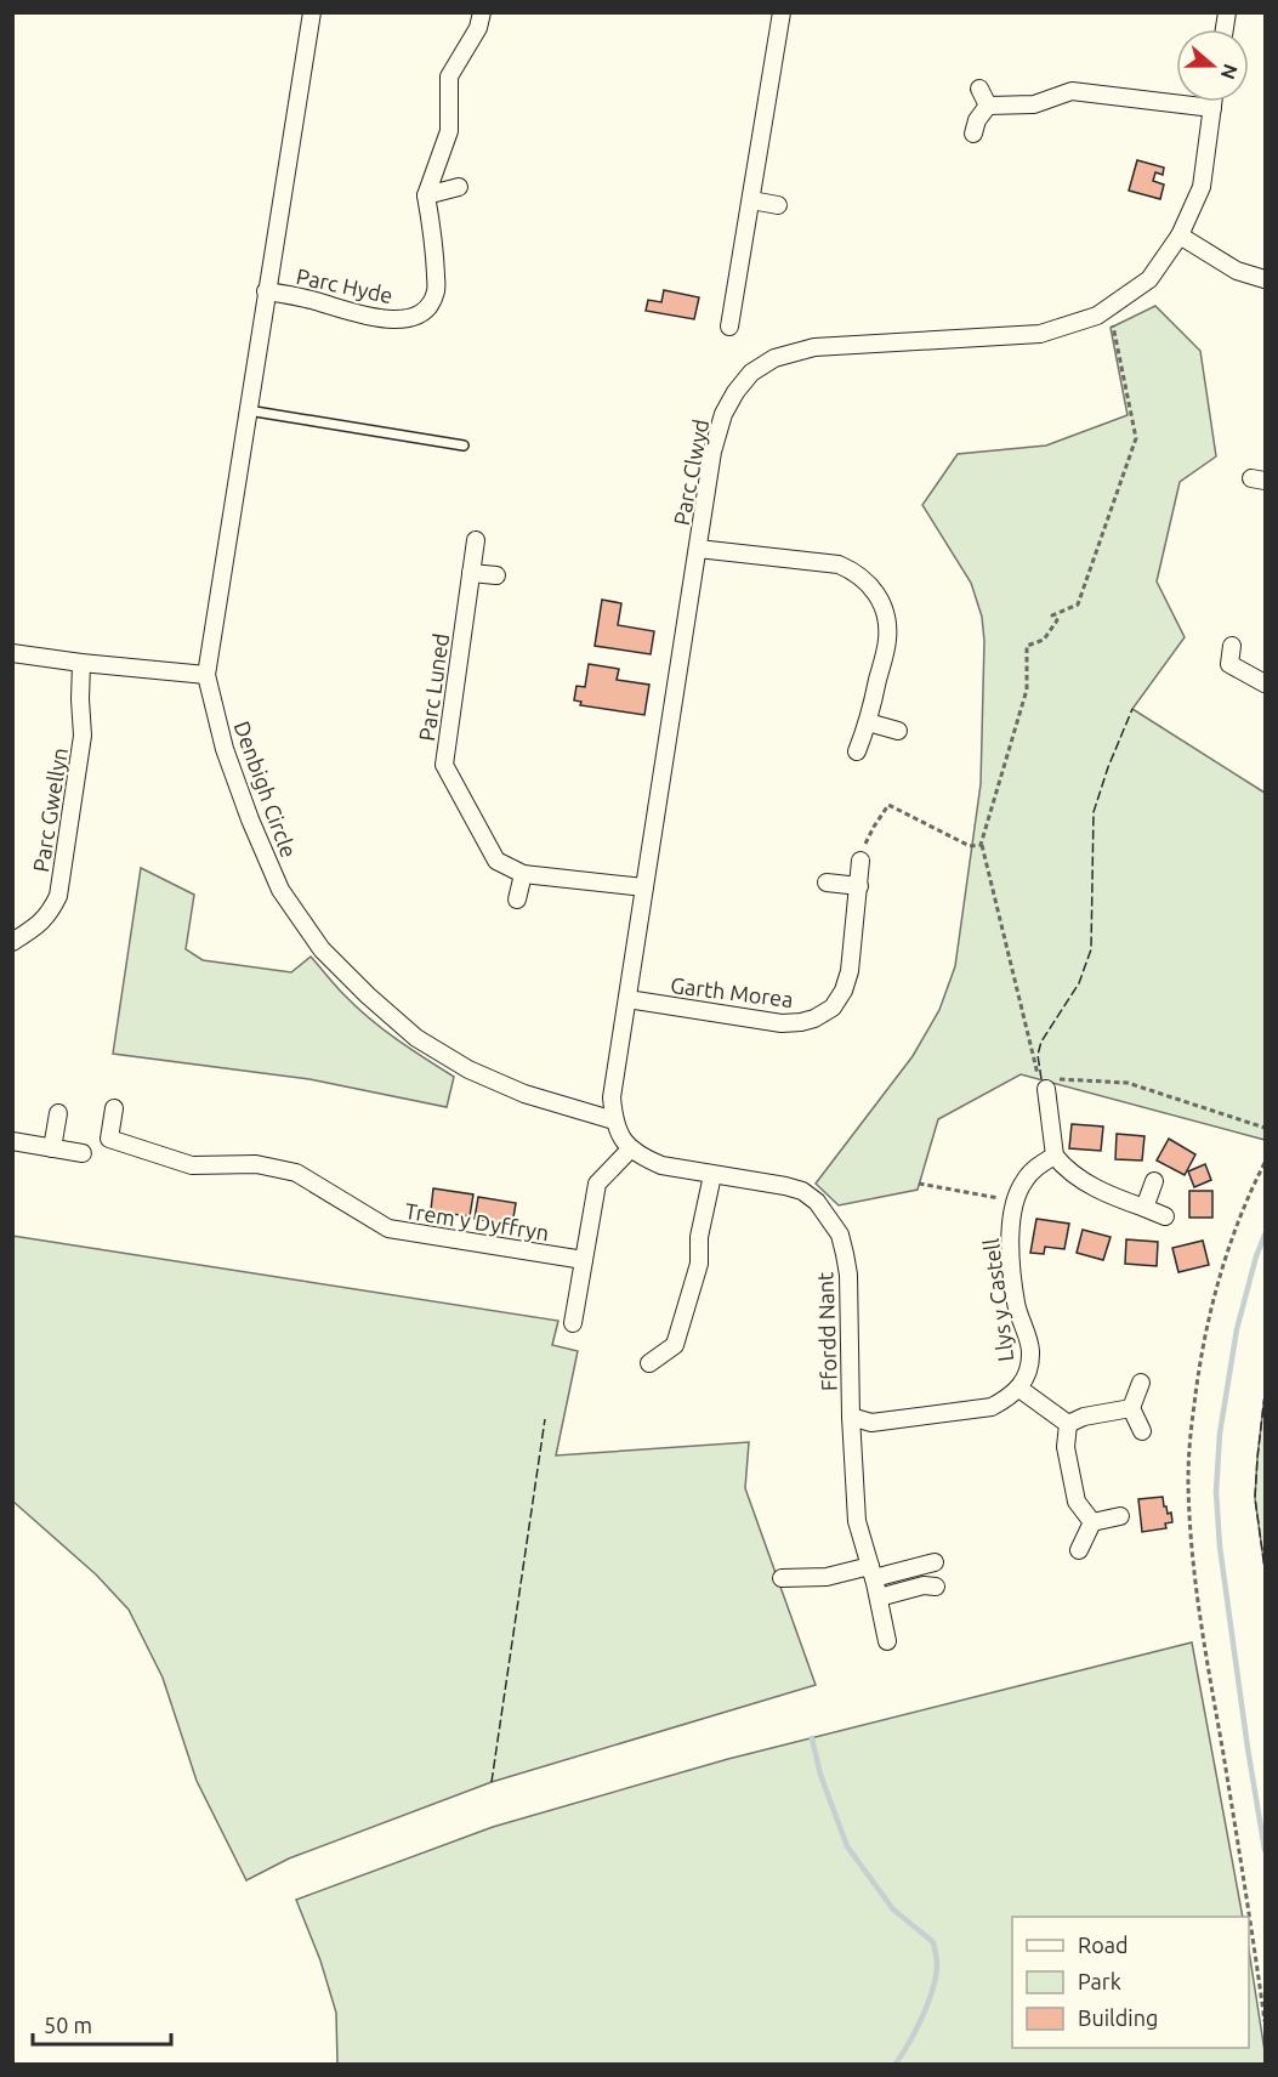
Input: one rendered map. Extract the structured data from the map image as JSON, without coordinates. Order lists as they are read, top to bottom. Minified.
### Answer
{"streets":{"street":["Parc Hyde","Parc Clwyd","Parc Luned","Denbigh Circle","Parc Gwellyn","Garth Morea","Trem y Dyffryn","Llys y Castell","Ffordd Nant"]},"crossings":[["Parc Hyde","Denbigh Circle"],["Parc Clwyd","Parc Luned"],["Parc Clwyd","Denbigh Circle"],["Parc Clwyd","Garth Morea"],["Llys y Castell","Ffordd Nant"]],"legend":["Road","Park","Building"],"scale_bar":"50 m","north":"right"}
